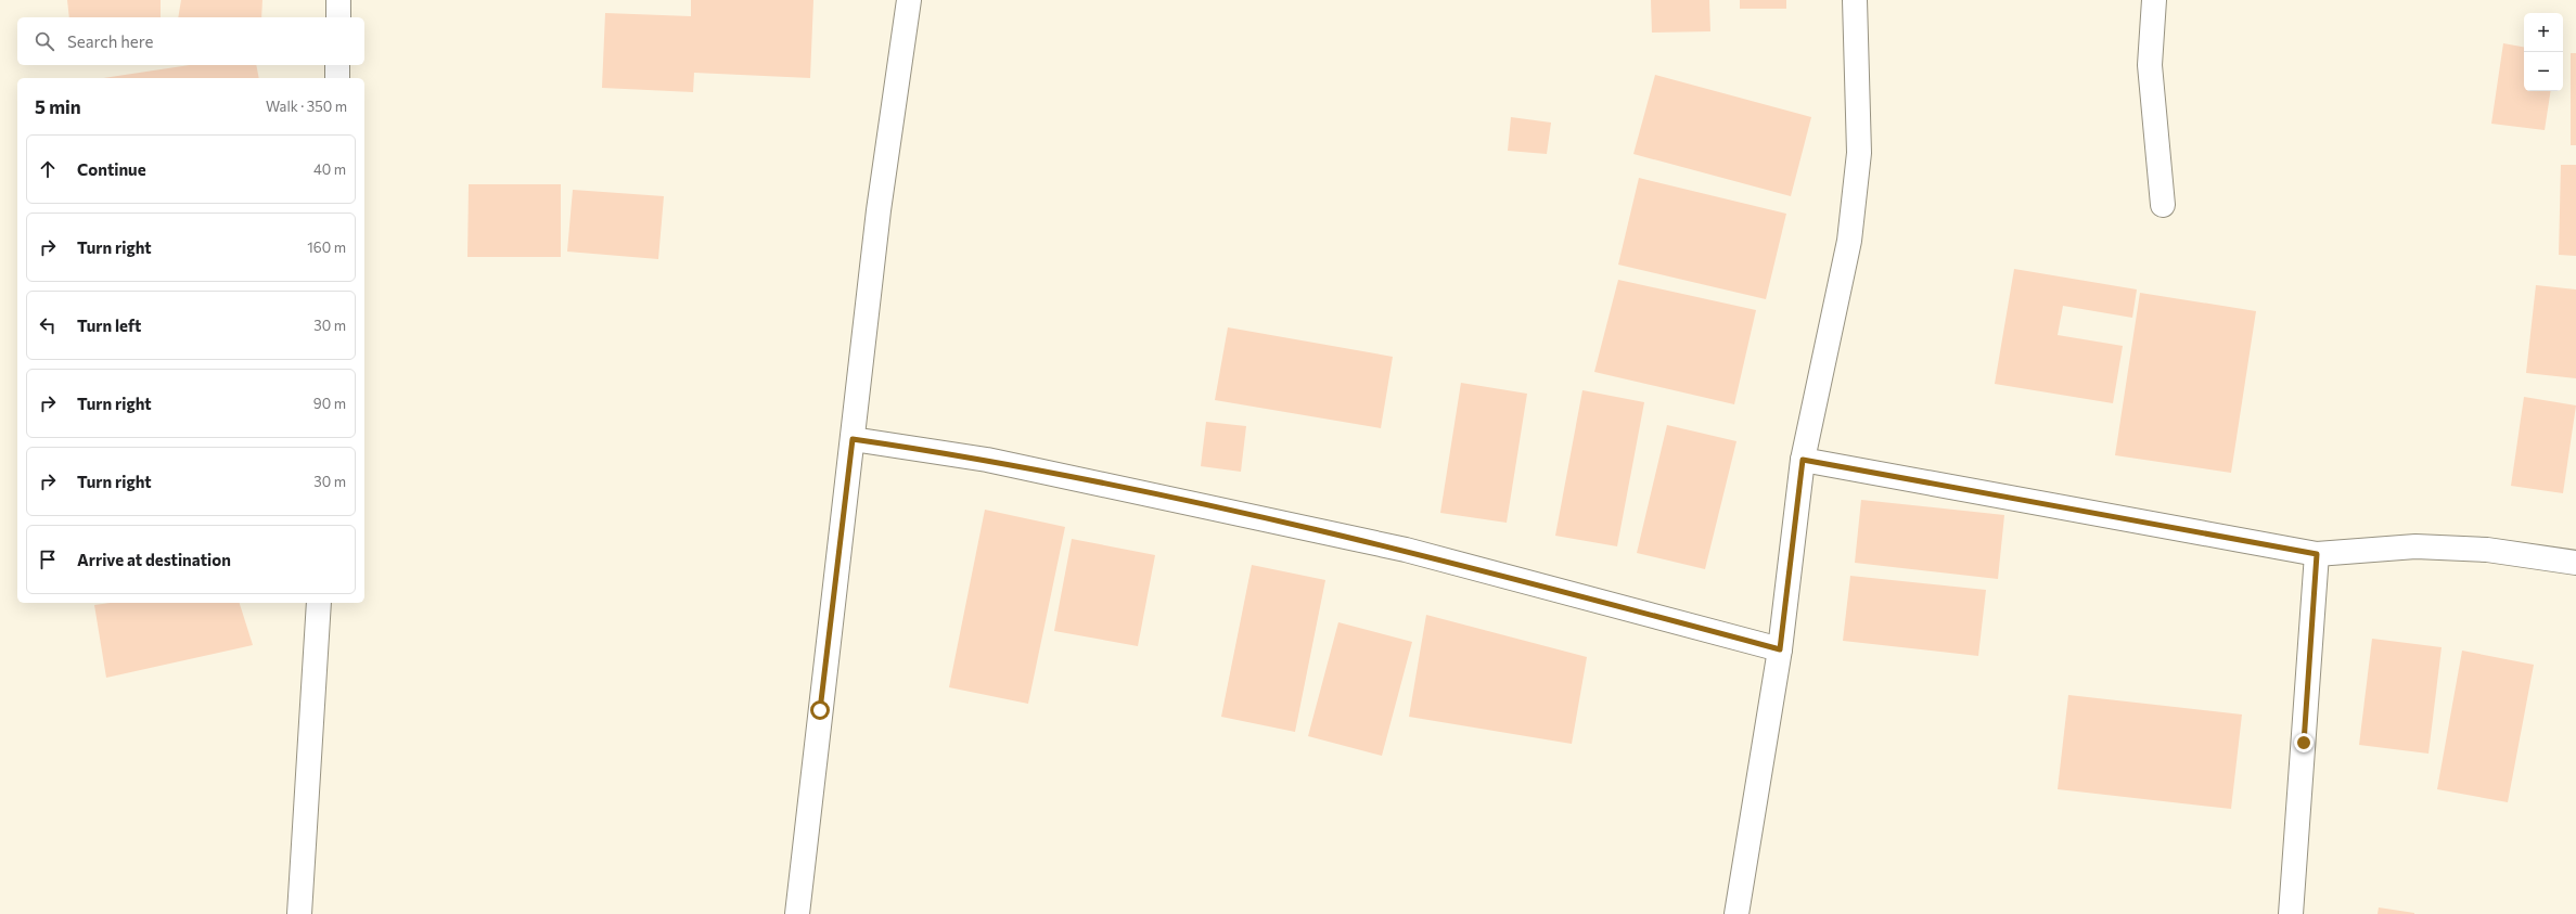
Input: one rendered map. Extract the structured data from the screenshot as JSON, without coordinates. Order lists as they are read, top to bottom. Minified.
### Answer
{"page":{"map_buttons":["+","−"],"search":"Search here","heading":["5 min","Walk · 350 m"],"list":[["Continue","40 m"],["Turn right","160 m"],["Turn left","30 m"],["Turn right","90 m"],["Turn right","30 m"],"Arrive at destination"]}}
